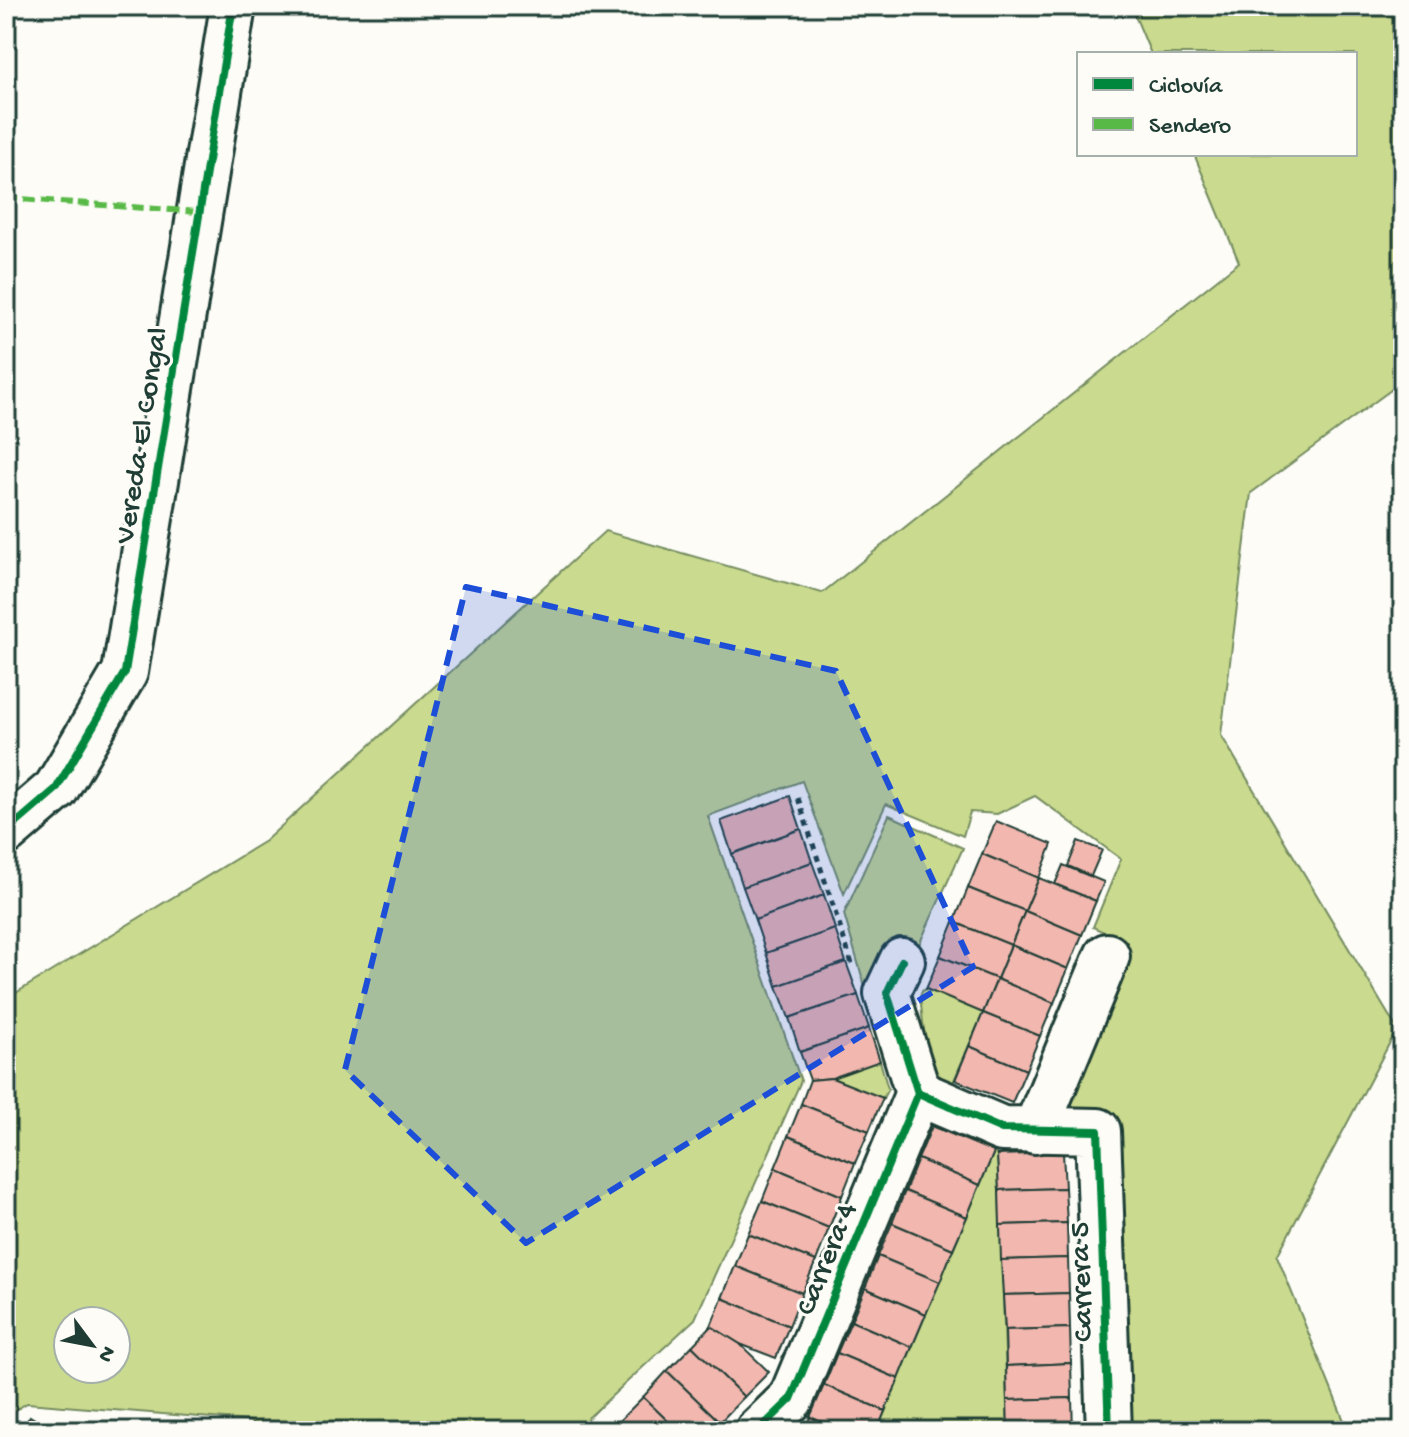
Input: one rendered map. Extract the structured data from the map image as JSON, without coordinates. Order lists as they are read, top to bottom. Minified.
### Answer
{"streets":{"street":["Vereda El Congal","Carrera 4","Carrera 5"]},"legend":["Ciclovía","Sendero"],"north":"bottom right"}
